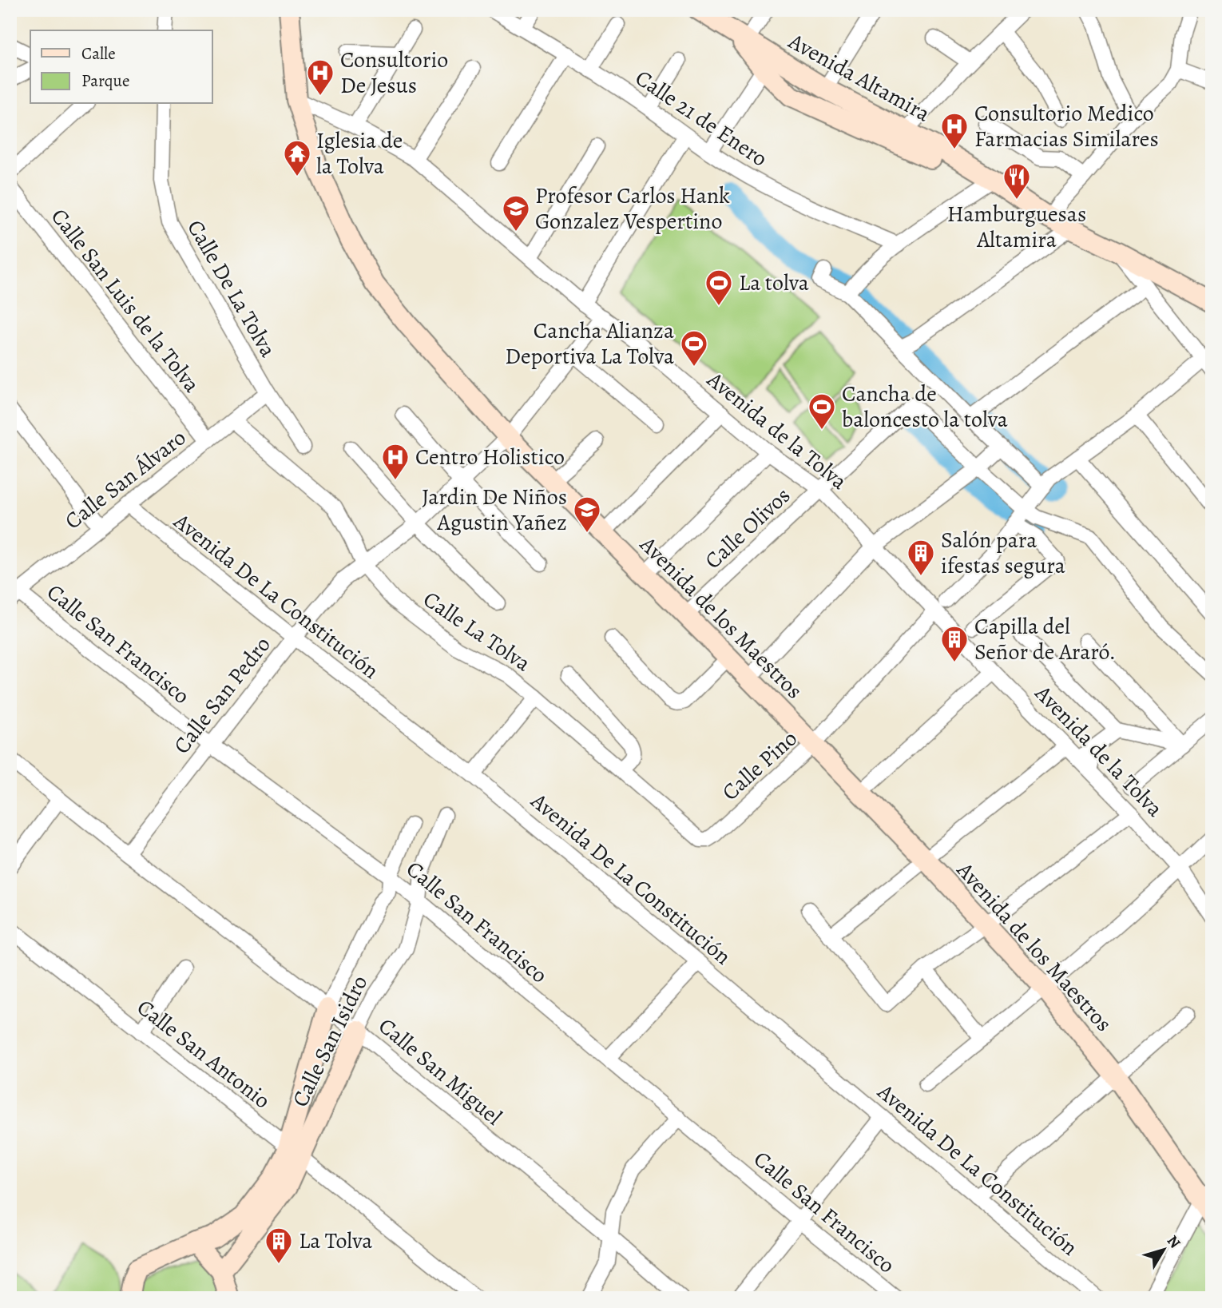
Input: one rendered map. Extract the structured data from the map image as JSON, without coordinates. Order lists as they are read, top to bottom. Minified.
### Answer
{"streets":{"street":["Avenida Altamira","Calle 21 de Enero","Calle De La Tolva","Calle San Luis de la Tolva","Avenida de la Tolva","Calle San Álvaro","Calle Olivos","Avenida De La Constitución","Avenida de los Maestros","Calle La Tolva","Calle San Francisco","Calle San Pedro","Calle Pino","Calle San Isidro","Calle San Antonio","Calle San Miguel"]},"crossings":[["Calle De La Tolva","Calle San Álvaro"],["Calle San Luis de la Tolva","Calle San Álvaro"],["Avenida de la Tolva","Calle Olivos"],["Avenida de la Tolva","Avenida de los Maestros"],["Avenida de la Tolva","Calle San Pedro"],["Avenida de la Tolva","Calle Pino"],["Calle San Álvaro","Avenida De La Constitución"],["Calle San Álvaro","Calle La Tolva"],["Calle San Álvaro","Calle San Francisco"],["Calle Olivos","Avenida de los Maestros"],["Avenida De La Constitución","Calle San Pedro"],["Avenida de los Maestros","Calle San Pedro"],["Avenida de los Maestros","Calle Pino"],["Calle La Tolva","Calle San Pedro"],["Calle La Tolva","Calle Pino"],["Calle San Francisco","Calle San Pedro"],["Calle San Francisco","Calle San Isidro"],["Calle San Pedro","Calle San Miguel"],["Calle San Isidro","Calle San Antonio"],["Calle San Isidro","Calle San Miguel"]],"places":{"hospital":["Consultorio De Jesus","Consultorio Medico Farmacias Similares","Centro Holistico"],"temple":["Iglesia de la Tolva"],"restaurant":["Hamburguesas Altamira"],"school or university":["Profesor Carlos Hank Gonzalez Vespertino","Jardin De Niños Agustin Yañez"],"sports":["La tolva","Cancha Alianza Deportiva La Tolva","Cancha de baloncesto la tolva"],"building":["Salón para ifestas segura","Capilla del Señor de Araró.","La Tolva"]},"legend":["Calle","Parque"],"north":"top right"}
